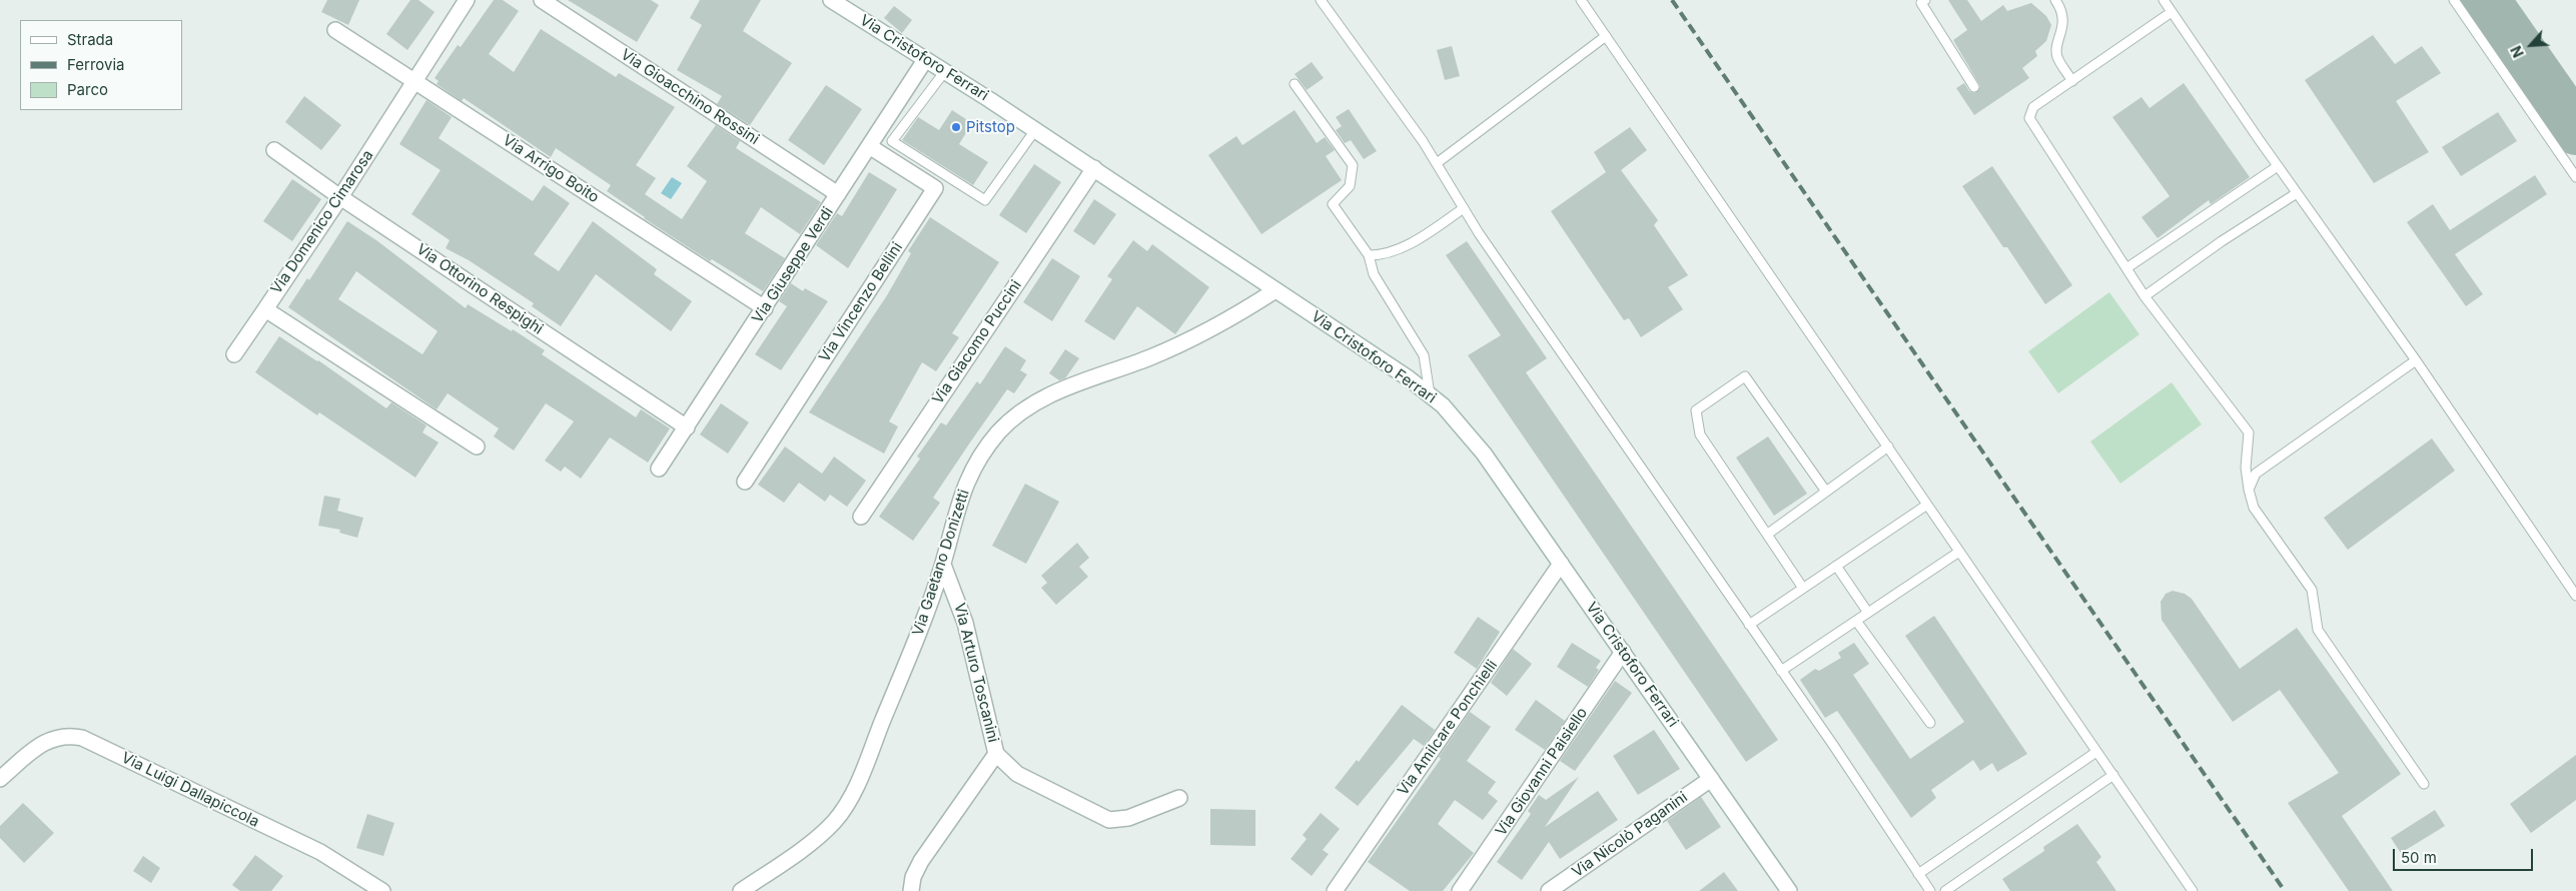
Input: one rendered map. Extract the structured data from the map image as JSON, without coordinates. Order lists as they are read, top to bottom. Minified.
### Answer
{"streets":{"street":["Via Cristoforo Ferrari","Via Gioacchino Rossini","Via Arrigo Boito","Via Domenico Cimarosa","Via Giuseppe Verdi","Via Ottorino Respighi","Via Vincenzo Bellini","Via Giacomo Puccini","Via Gaetano Donizetti","Via Arturo Toscanini","Via Amilcare Ponchielli","Via Giovanni Paisiello","Via Luigi Dallapiccola","Via Nicolò Paganini"]},"crossings":[["Via Cristoforo Ferrari","Via Giuseppe Verdi"],["Via Cristoforo Ferrari","Via Giacomo Puccini"],["Via Cristoforo Ferrari","Via Gaetano Donizetti"],["Via Cristoforo Ferrari","Via Amilcare Ponchielli"],["Via Cristoforo Ferrari","Via Giovanni Paisiello"],["Via Cristoforo Ferrari","Via Nicolò Paganini"],["Via Gioacchino Rossini","Via Giuseppe Verdi"],["Via Arrigo Boito","Via Domenico Cimarosa"],["Via Arrigo Boito","Via Giuseppe Verdi"],["Via Domenico Cimarosa","Via Ottorino Respighi"],["Via Giuseppe Verdi","Via Ottorino Respighi"],["Via Giuseppe Verdi","Via Vincenzo Bellini"],["Via Gaetano Donizetti","Via Arturo Toscanini"]],"places":["Pitstop"],"legend":["Strada","Ferrovia","Parco"],"scale_bar":"50 m","north":"bottom left"}
